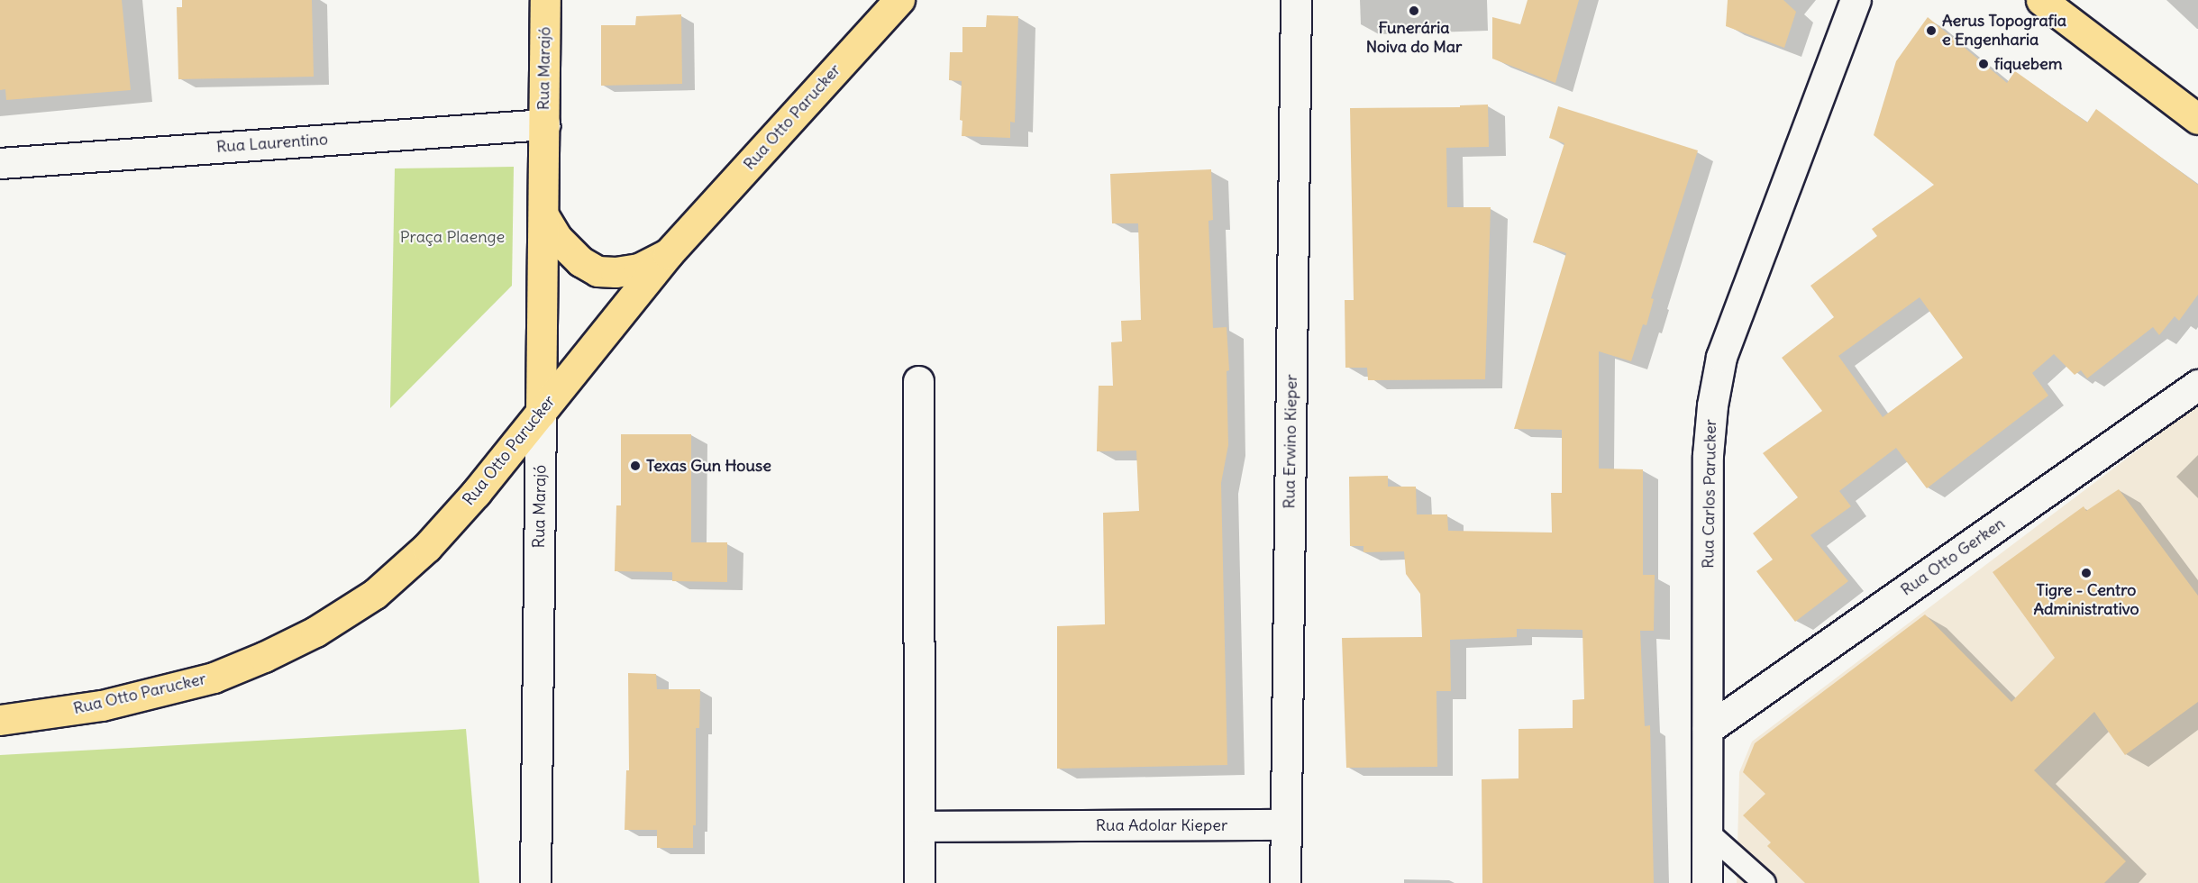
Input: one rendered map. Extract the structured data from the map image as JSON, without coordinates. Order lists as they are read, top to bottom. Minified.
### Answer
{"streets":{"main road":["Rua Marajó","Rua Otto Parucker"],"street":["Rua Laurentino","Rua Erwino Kieper","Rua Carlos Parucker","Rua Otto Gerken","Rua Adolar Kieper"]},"crossings":[["Rua Marajó","Rua Otto Parucker"],["Rua Marajó","Rua Laurentino"],["Rua Erwino Kieper","Rua Adolar Kieper"],["Rua Carlos Parucker","Rua Otto Gerken"]],"parks":["Praça Plaenge"],"places":["Funerária Noiva do Mar","Aerus Topografia e Engenharia","fiquebem","Texas Gun House","Tigre - Centro Administrativo"]}
